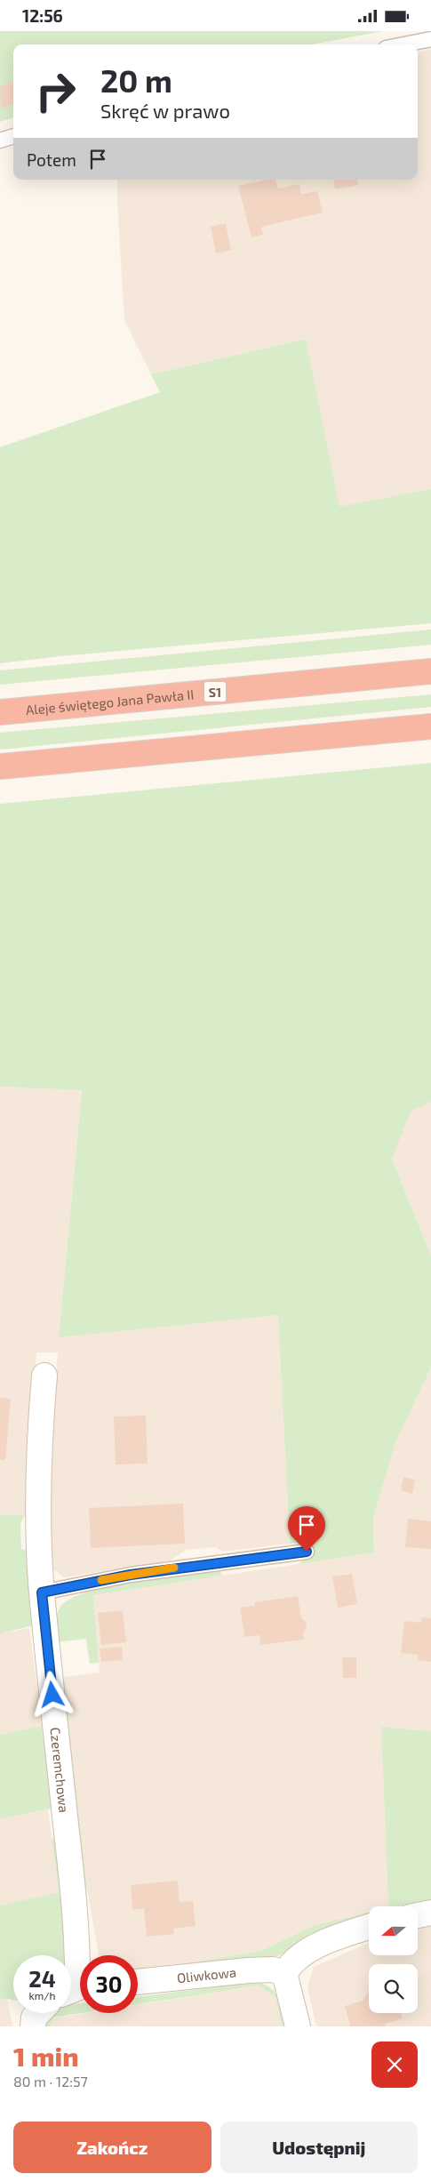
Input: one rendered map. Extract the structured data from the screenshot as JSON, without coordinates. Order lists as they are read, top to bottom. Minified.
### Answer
{"streets":{"highway":["S1","Aleje świętego Jana Pawła II"],"street":["Czeremchowa","Oliwkowa"]},"north":"left","page":{"status":"12:56","turn":["20 m","Skręć w prawo"],"then":"Potem","speed":"24 km/h","limit":"30","heading":["1 min","80 m · 12:57"],"buttons":["Zakończ","Udostępnij"]}}
